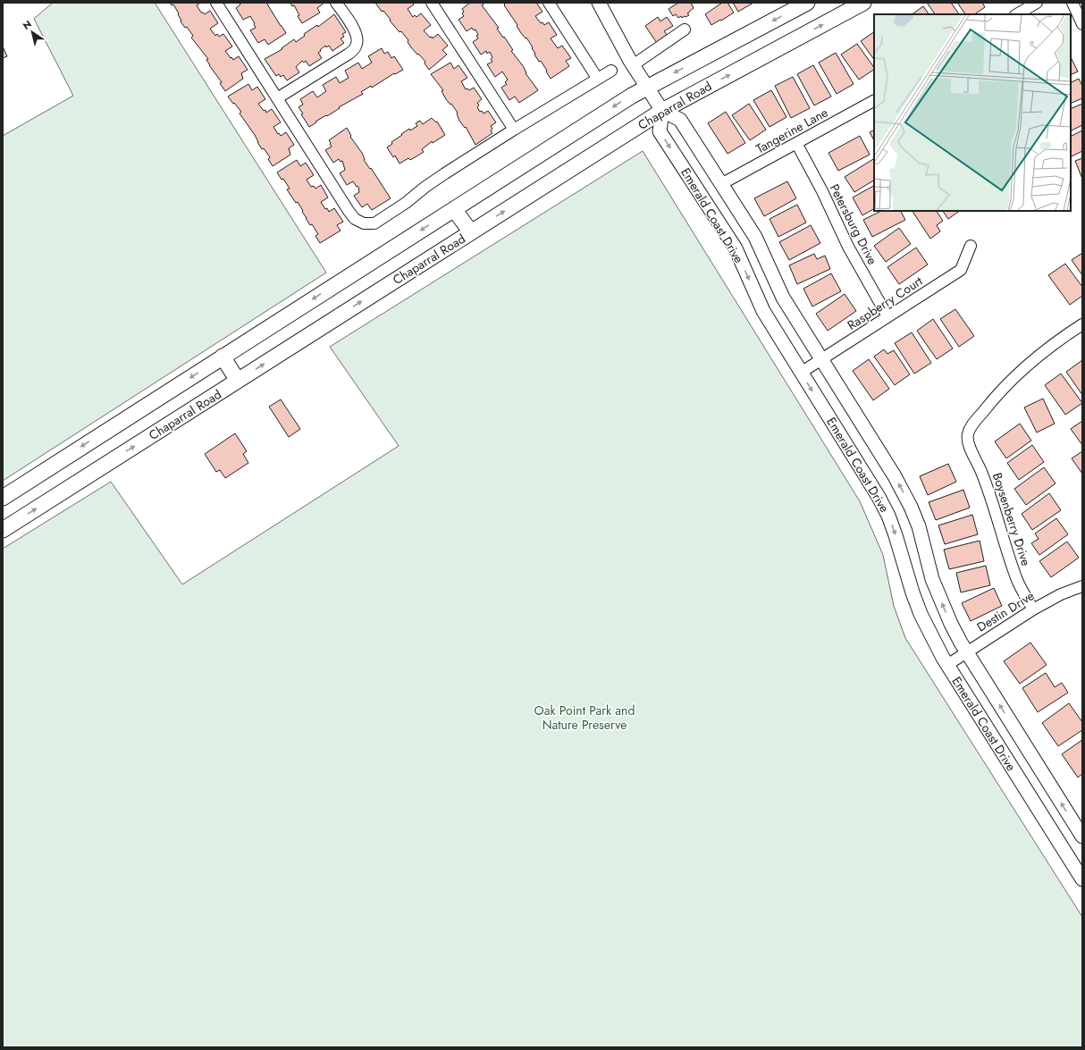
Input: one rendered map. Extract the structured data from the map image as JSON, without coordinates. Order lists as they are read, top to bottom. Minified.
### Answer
{"streets":{"main road":["Chaparral Road"],"street":["Tangerine Lane","Emerald Coast Drive","Petersburg Drive","Raspberry Court","Boysenberry Drive","Destin Drive"]},"crossings":[["Chaparral Road","Emerald Coast Drive"],["Tangerine Lane","Emerald Coast Drive"],["Tangerine Lane","Petersburg Drive"],["Emerald Coast Drive","Raspberry Court"],["Emerald Coast Drive","Destin Drive"],["Petersburg Drive","Raspberry Court"],["Boysenberry Drive","Destin Drive"]],"parks":["Oak Point Park and Nature Preserve"],"north":"top left"}
